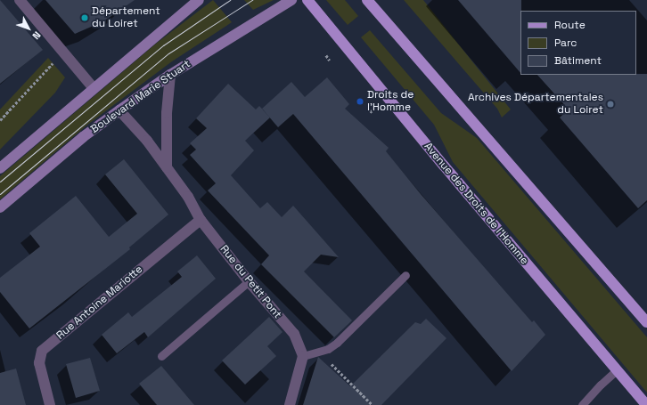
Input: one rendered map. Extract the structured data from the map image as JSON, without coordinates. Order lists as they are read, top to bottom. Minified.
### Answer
{"streets":{"main road":["Boulevard Marie Stuart","Avenue des Droits de l'Homme"],"street":["Rue du Petit Pont","Rue Antoine Mariotte"]},"crossings":[["Boulevard Marie Stuart","Rue du Petit Pont"],["Rue du Petit Pont","Rue Antoine Mariotte"]],"places":["Département du Loiret","Droits de l'Homme","Archives Départementales du Loiret"],"legend":["Route","Parc","Bâtiment"],"north":"bottom right"}
